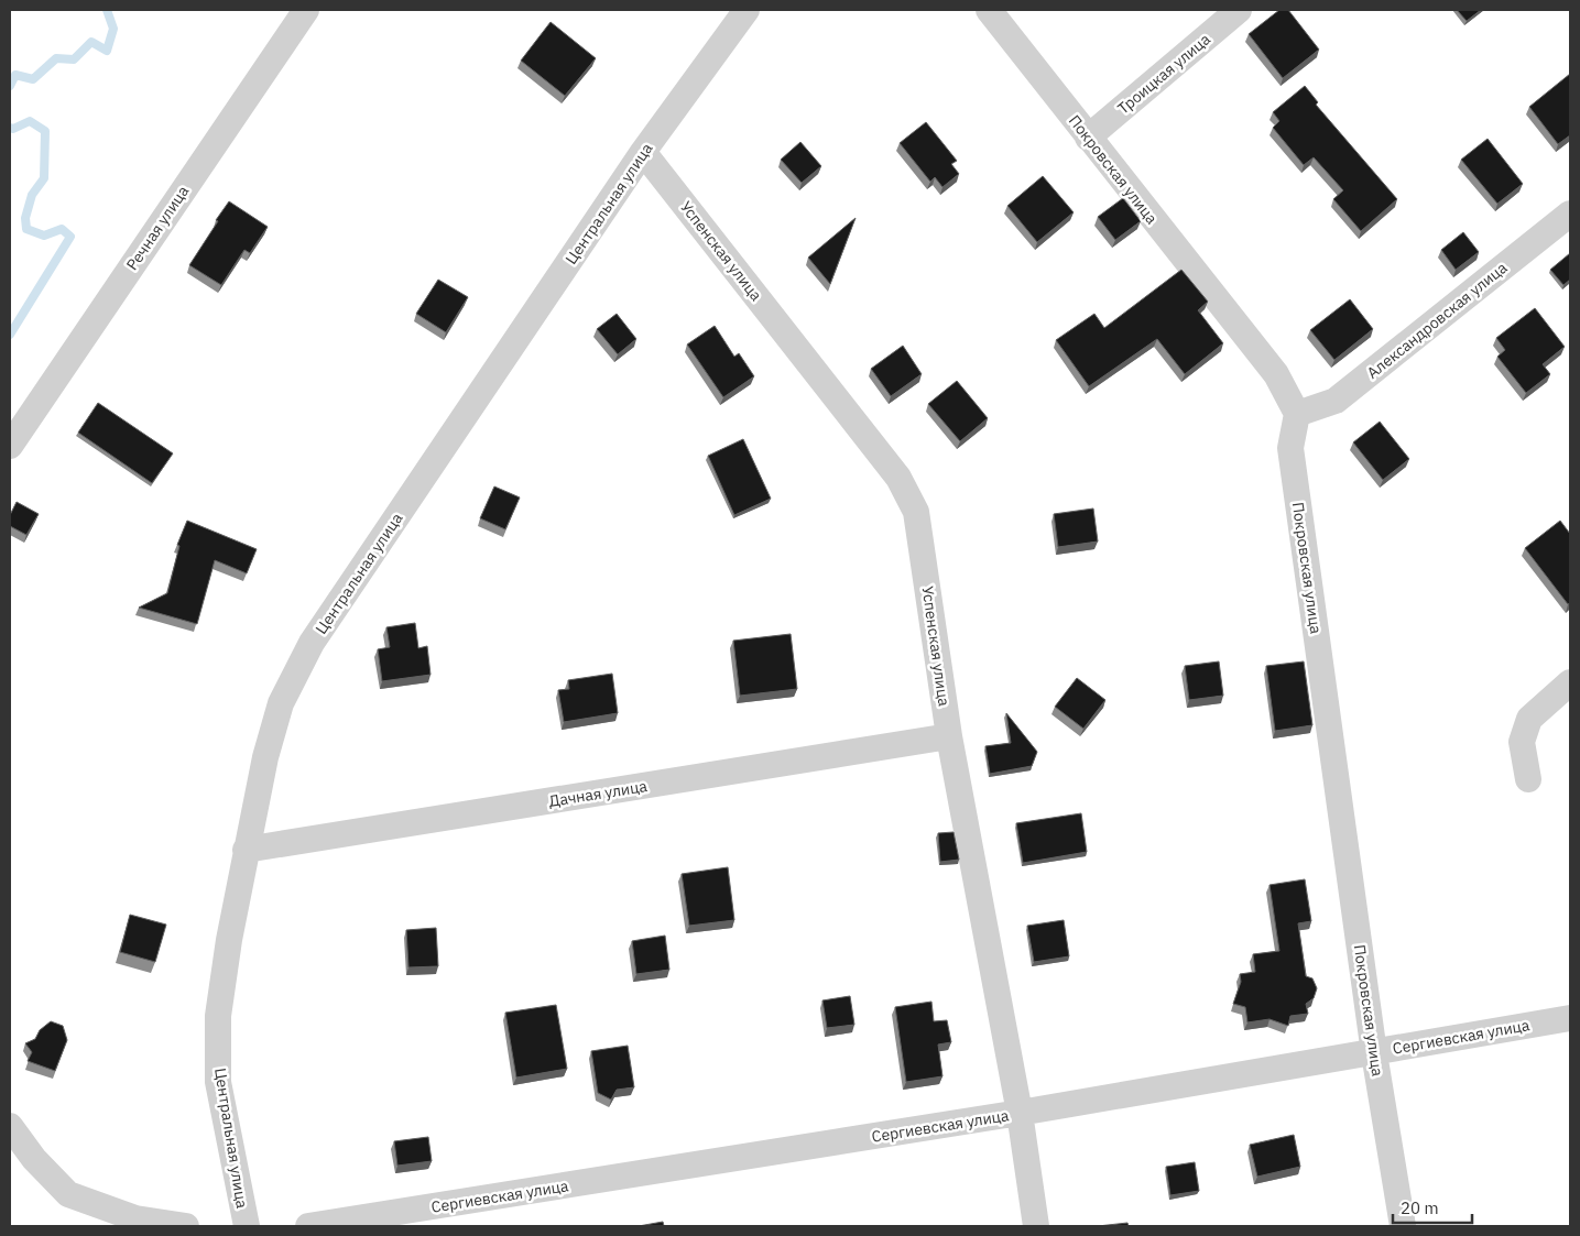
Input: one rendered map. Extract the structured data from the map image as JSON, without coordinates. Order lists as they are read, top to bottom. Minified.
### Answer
{"streets":{"street":["Троицкая улица","Покровская улица","Центральная улица","Речная улица","Успенская улица","Александровская улица","Дачная улица","Сергиевская улица"]},"crossings":[["Троицкая улица","Покровская улица"],["Покровская улица","Александровская улица"],["Покровская улица","Сергиевская улица"],["Центральная улица","Успенская улица"],["Центральная улица","Дачная улица"],["Успенская улица","Дачная улица"],["Успенская улица","Сергиевская улица"]],"scale_bar":"20 m"}
